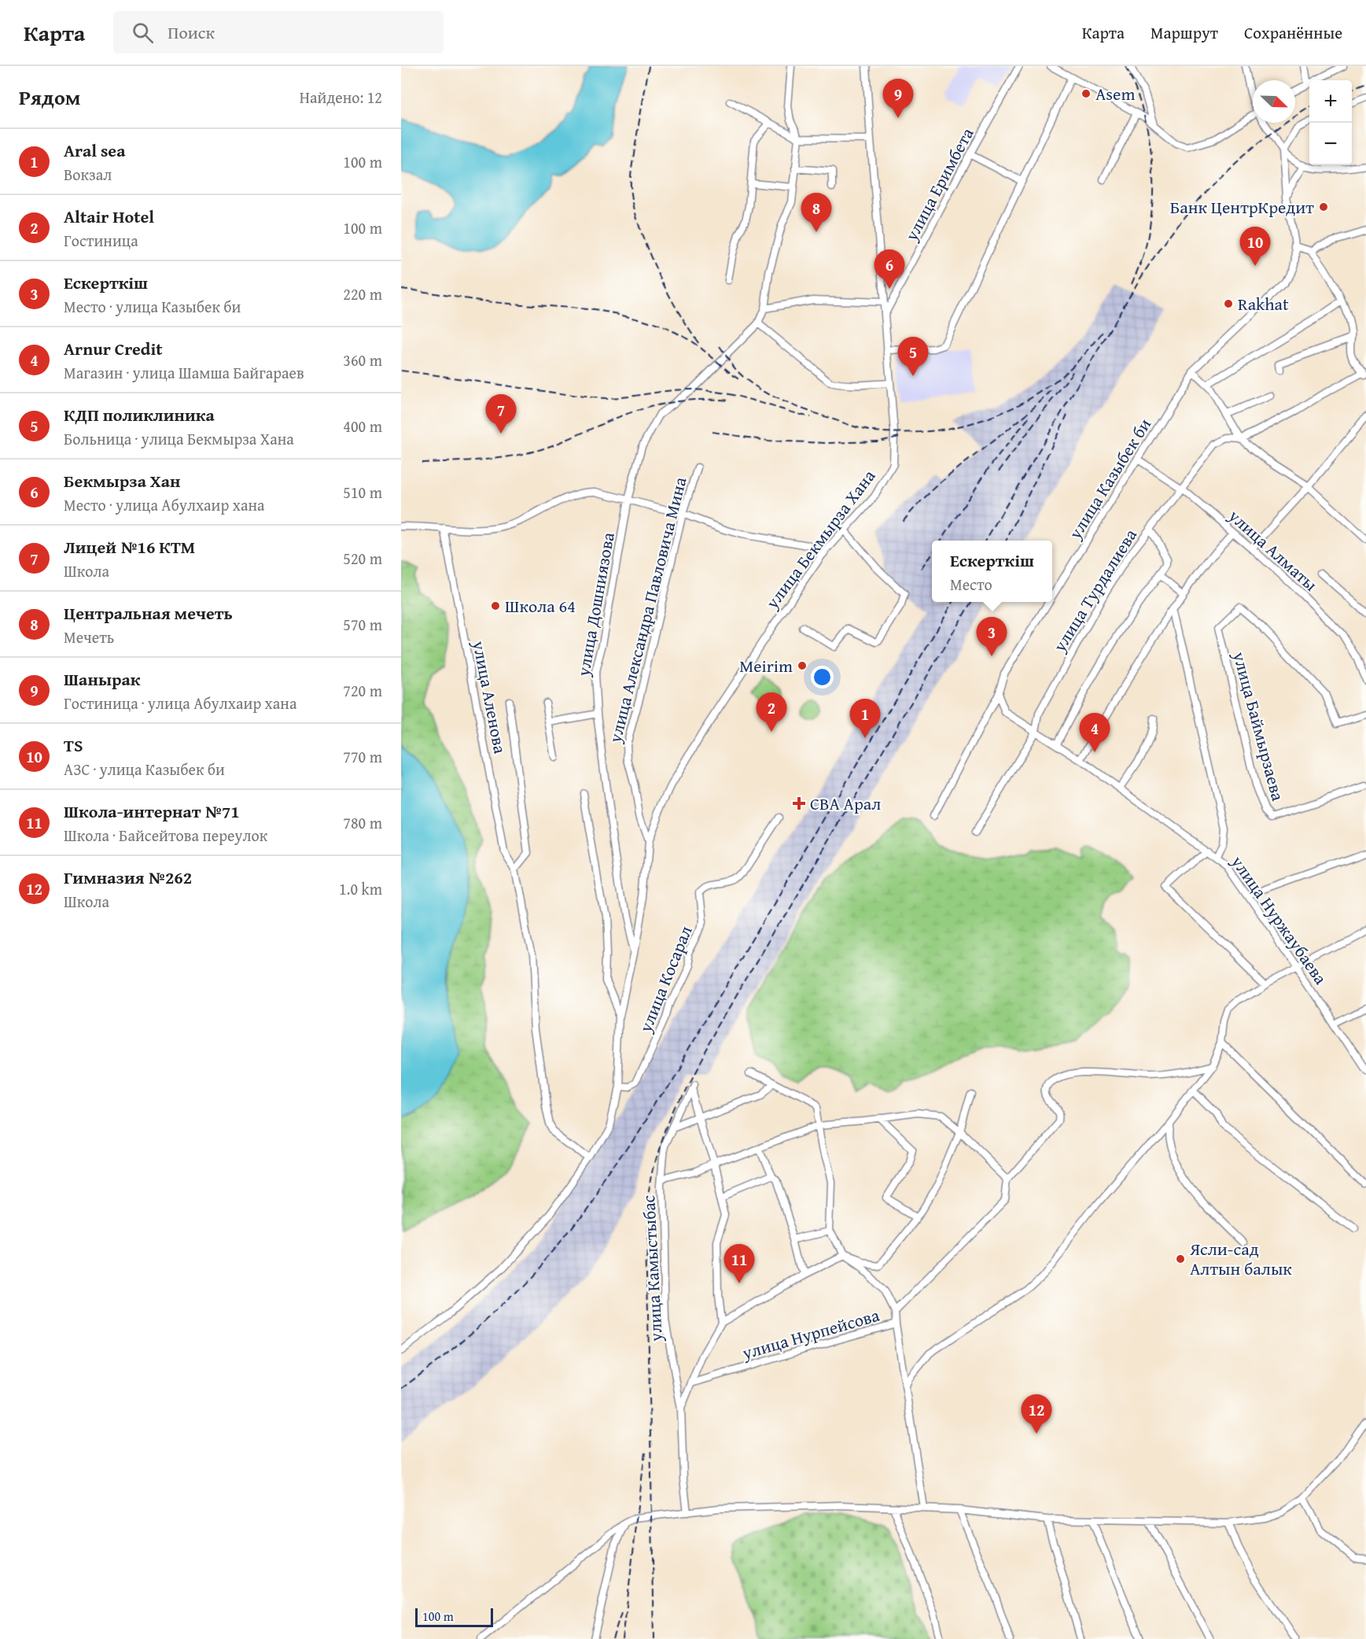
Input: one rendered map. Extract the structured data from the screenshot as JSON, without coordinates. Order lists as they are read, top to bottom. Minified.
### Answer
{"streets":{"street":["улица Еримбета","улица Казыбек би","улица Бекмырза Хана","улица Алматы","улица Турдалиева","улица Дошниязова","улица Александра Павловича Мина","улица Аленова","улица Баймырзаева","улица Нуржаубаева","улица Косарал","улица Камыстыбас","улица Нурпейсова"]},"crossings":[["улица Еримбета","улица Бекмырза Хана"],["улица Казыбек би","улица Алматы"],["улица Бекмырза Хана","улица Александра Павловича Мина"],["улица Алматы","улица Турдалиева"]],"places":{"other":["Asem","Банк ЦентрКредит","Rakhat","Школа 64","Meirim","Ясли-сад Алтын балык"],"health":["СВА Арал"]},"scale_bar":"100 m","north":"bottom right","page":{"header":"Карта","search":"Поиск","nav":["Карта","Маршрут","Сохранённые"],"heading":["Рядом","Найдено: 12"],"pins":["9","8","10","6","5","7","3","2","1","4","11","12"],"map_buttons":["+","−"],"list":[{"mark":"1","name":"Aral sea","note":"Вокзал","value":"100 m"},{"mark":"2","name":"Altair Hotel","note":"Гостиница","value":"100 m"},{"mark":"3","name":"Ескерткіш","note":"Место · улица Казыбек би","value":"220 m"},{"mark":"4","name":"Arnur Credit","note":"Магазин · улица Шамша Байгараев","value":"360 m"},{"mark":"5","name":"КДП поликлиника","note":"Больница · улица Бекмырза Хана","value":"400 m"},{"mark":"6","name":"Бекмырза Хан","note":"Место · улица Абулхаир хана","value":"510 m"},{"mark":"7","name":"Лицей №16 КТМ","note":"Школа","value":"520 m"},{"mark":"8","name":"Центральная мечеть","note":"Мечеть","value":"570 m"},{"mark":"9","name":"Шанырак","note":"Гостиница · улица Абулхаир хана","value":"720 m"},{"mark":"10","name":"TS","note":"АЗС · улица Казыбек би","value":"770 m"},{"mark":"11","name":"Школа-интернат №71","note":"Школа · Байсейтова переулок","value":"780 m"},{"mark":"12","name":"Гимназия №262","note":"Школа","value":"1.0 km"}],"popup":["Ескерткіш","Место"],"scale":"100 m"}}
